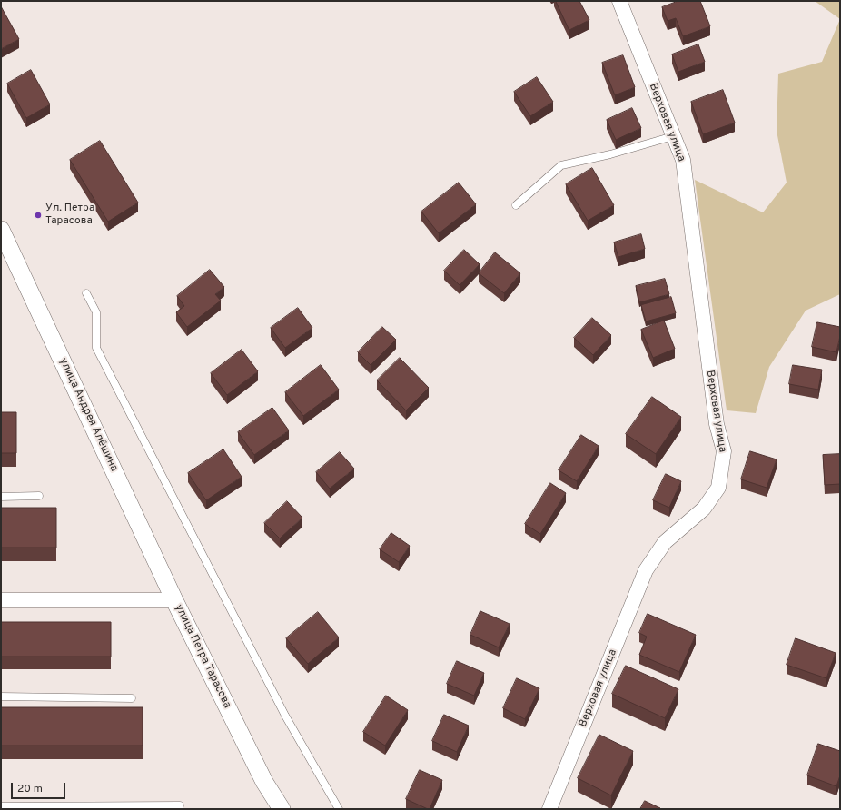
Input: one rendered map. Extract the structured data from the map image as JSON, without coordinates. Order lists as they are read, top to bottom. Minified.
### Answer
{"streets":{"street":["Верховая улица","улица Андрея Алёшина","улица Петра Тарасова"]},"crossings":[["улица Андрея Алёшина","улица Петра Тарасова"]],"places":["Ул. Петра Тарасова"],"scale_bar":"20 m"}
